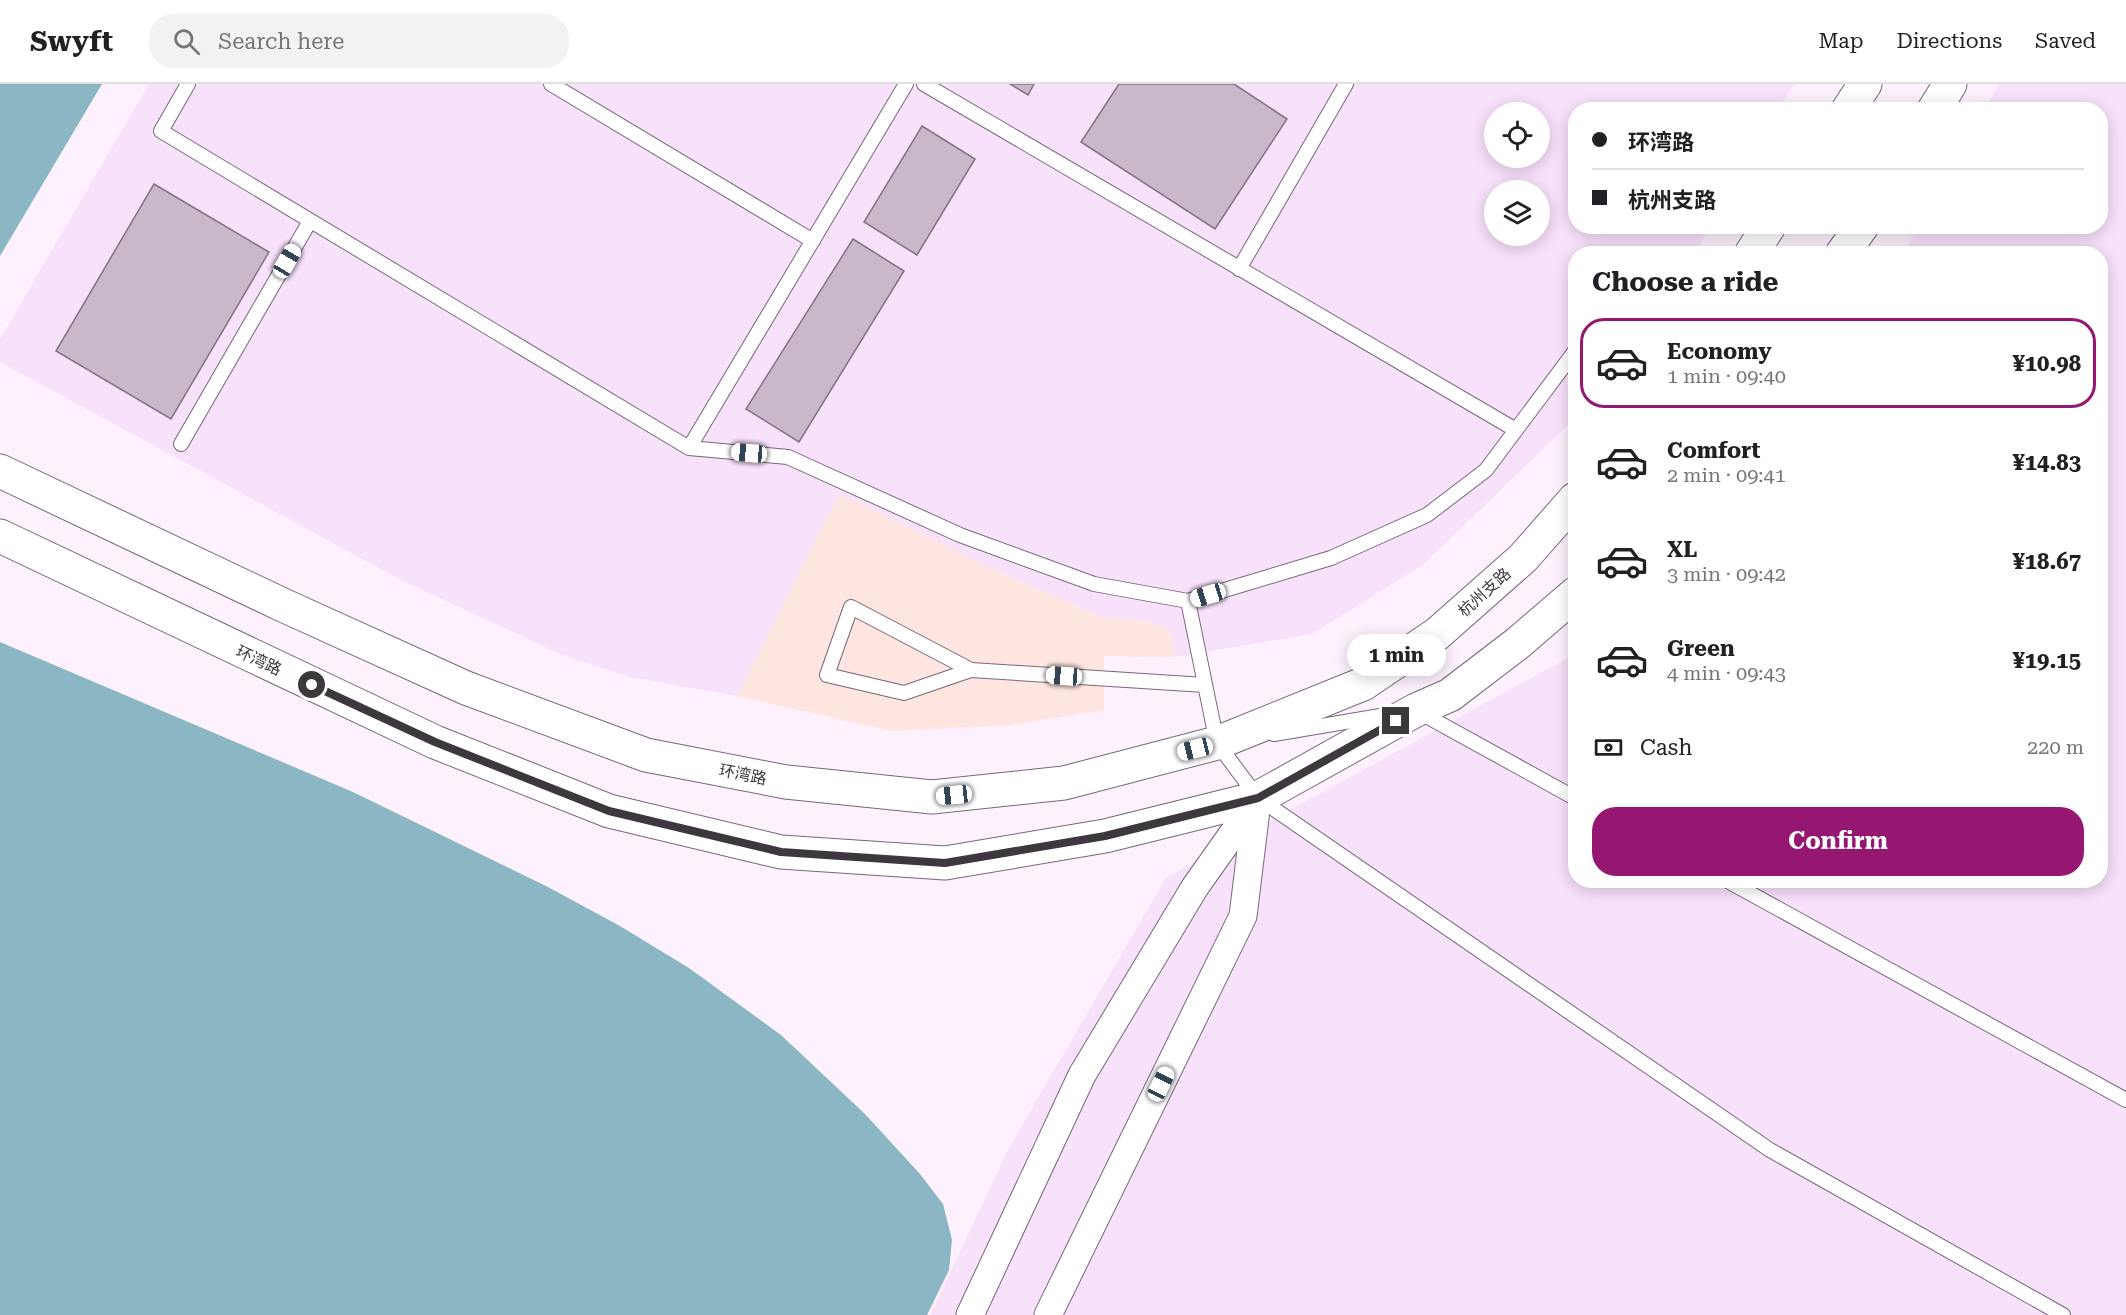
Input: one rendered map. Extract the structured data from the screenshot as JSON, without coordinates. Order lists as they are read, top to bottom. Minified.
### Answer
{"streets":{"main road":["杭州支路","环湾路"]},"crossings":[["杭州支路","环湾路"]],"page":{"header":"Swyft","search":"Search here","nav":["Map","Directions","Saved"],"banner":["环湾路","杭州支路"],"heading":"Choose a ride","list":[{"name":"Economy","note":"1 min · 09:40","value":"¥10.98"},{"name":"Comfort","note":"2 min · 09:41","value":"¥14.83"},{"name":"XL","note":"3 min · 09:42","value":"¥18.67"},{"name":"Green","note":"4 min · 09:43","value":"¥19.15"}],"bubble":"1 min","pay":["Cash","220 m"],"buttons":"Confirm"}}
